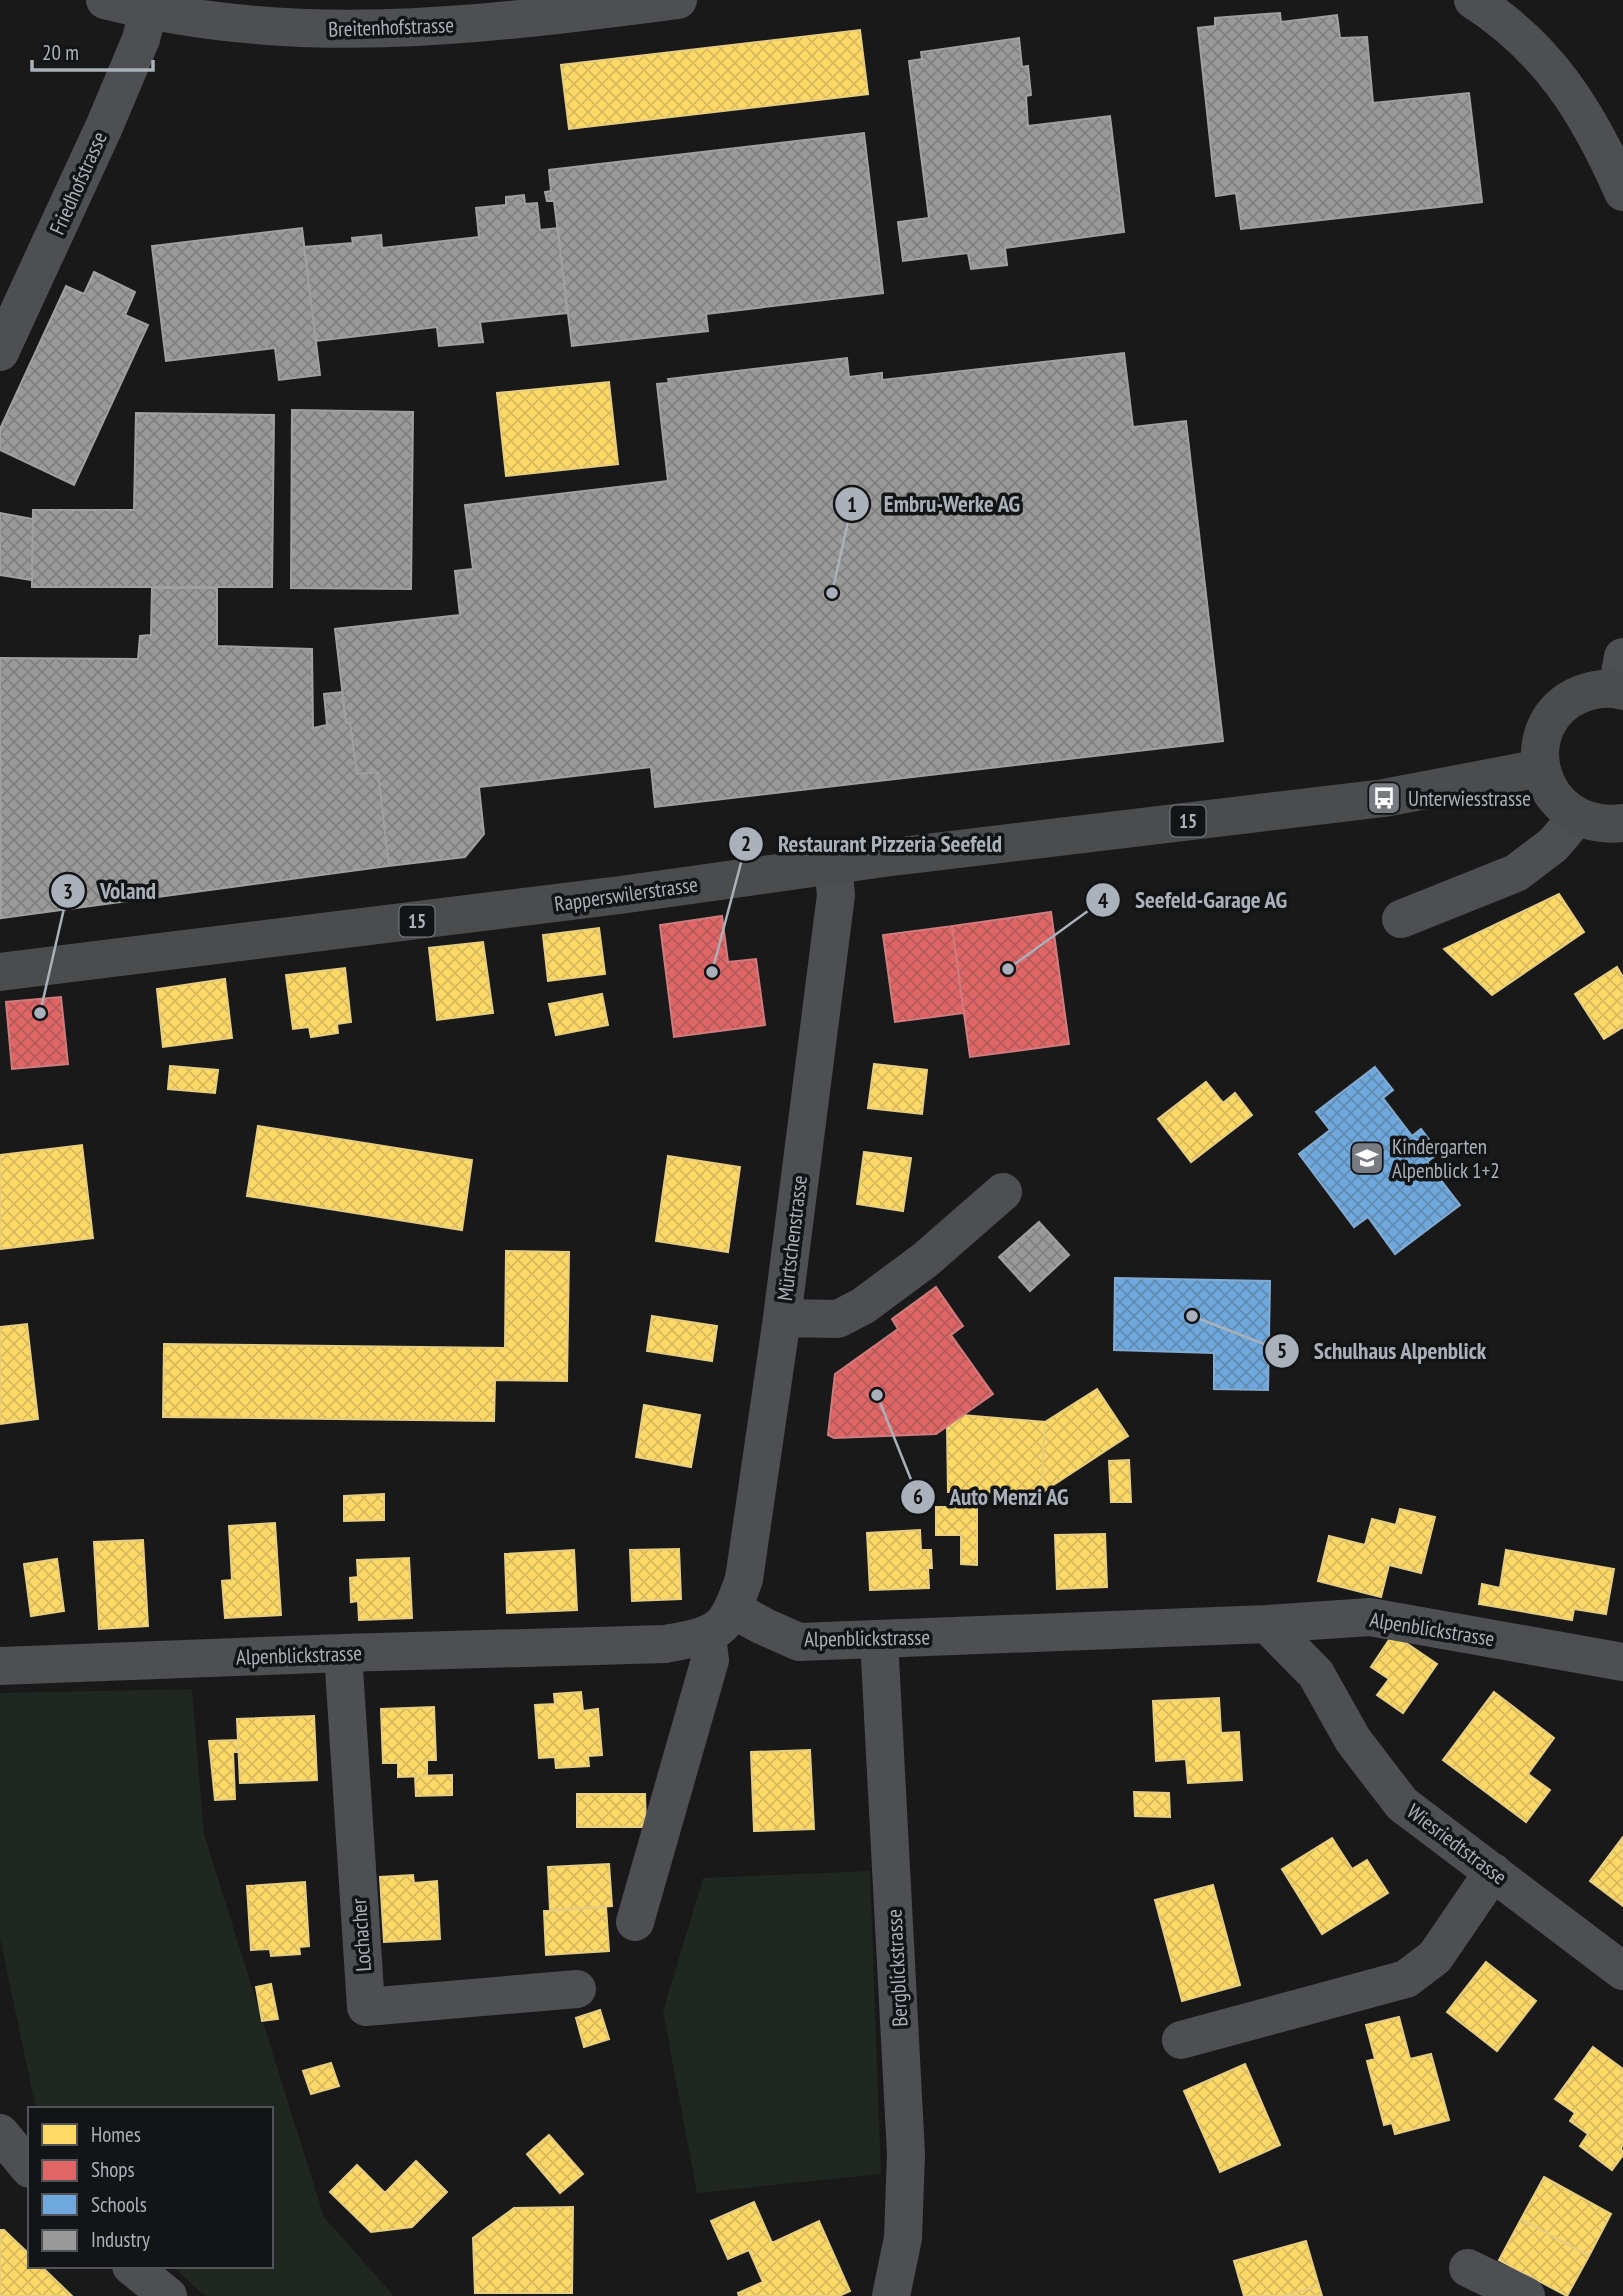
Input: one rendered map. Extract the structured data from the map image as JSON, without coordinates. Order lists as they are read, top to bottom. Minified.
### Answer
{"streets":{"main road":["15","Rapperswilerstrasse"],"street":["Breitenhofstrasse","Friedhofstrasse","Mürtschenstrasse","Alpenblickstrasse","Wiesriedtstrasse","Lochacher","Bergblickstrasse"]},"crossings":[["Breitenhofstrasse","Friedhofstrasse"],["Rapperswilerstrasse","Mürtschenstrasse"],["Mürtschenstrasse","Alpenblickstrasse"],["Alpenblickstrasse","Wiesriedtstrasse"],["Alpenblickstrasse","Lochacher"],["Alpenblickstrasse","Bergblickstrasse"]],"places":{"other":["Embru-Werke AG","Seefeld-Garage AG","Restaurant Pizzeria Seefeld","Voland","Schulhaus Alpenblick","Auto Menzi AG"],"bus stop":["Unterwiesstrasse"],"school or university":["Kindergarten Alpenblick 1+2"]},"legend":["Homes","Shops","Schools","Industry"],"scale_bar":"20 m"}
